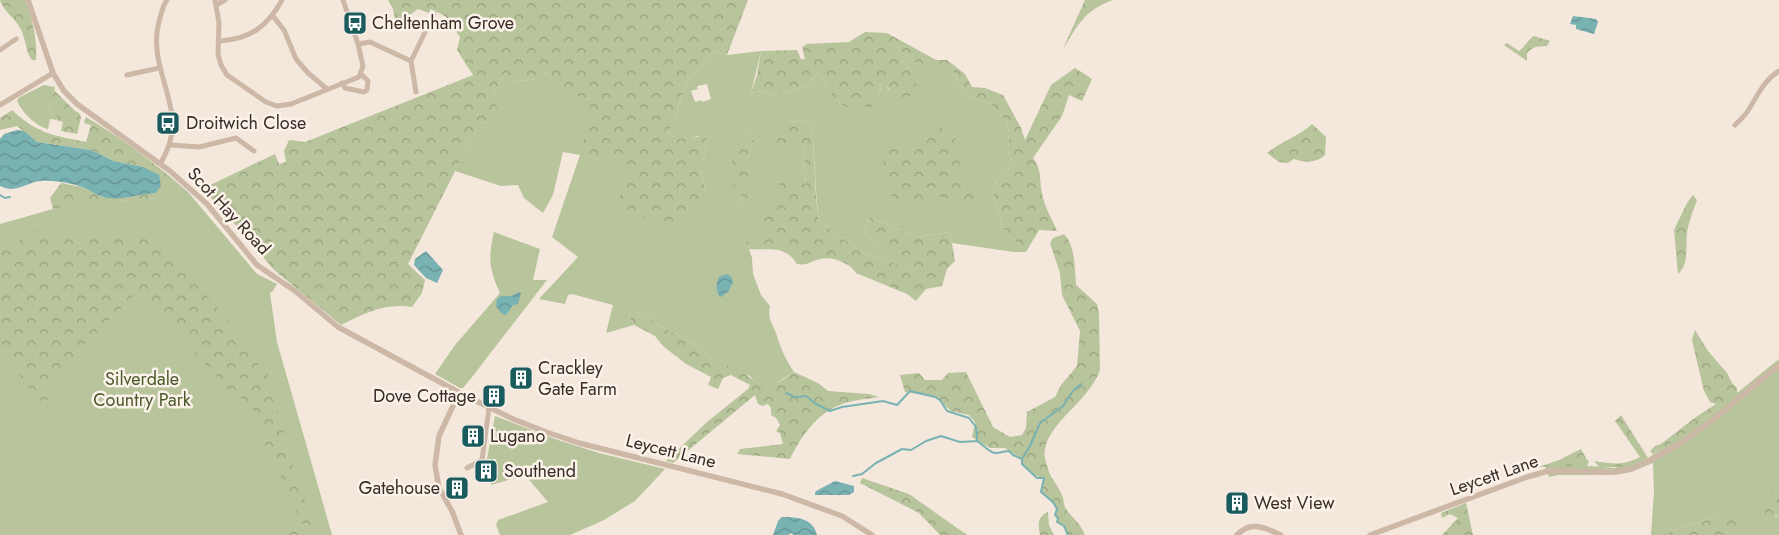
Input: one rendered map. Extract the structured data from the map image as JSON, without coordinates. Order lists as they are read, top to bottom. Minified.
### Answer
{"streets":{"street":["Scot Hay Road","Leycett Lane"]},"crossings":[["Scot Hay Road","Leycett Lane"]],"parks":["Silverdale Country Park"],"places":{"bus stop":["Cheltenham Grove","Droitwich Close"],"building":["Crackley Gate Farm","Dove Cottage","Lugano","Southend","Gatehouse","West View"]}}
